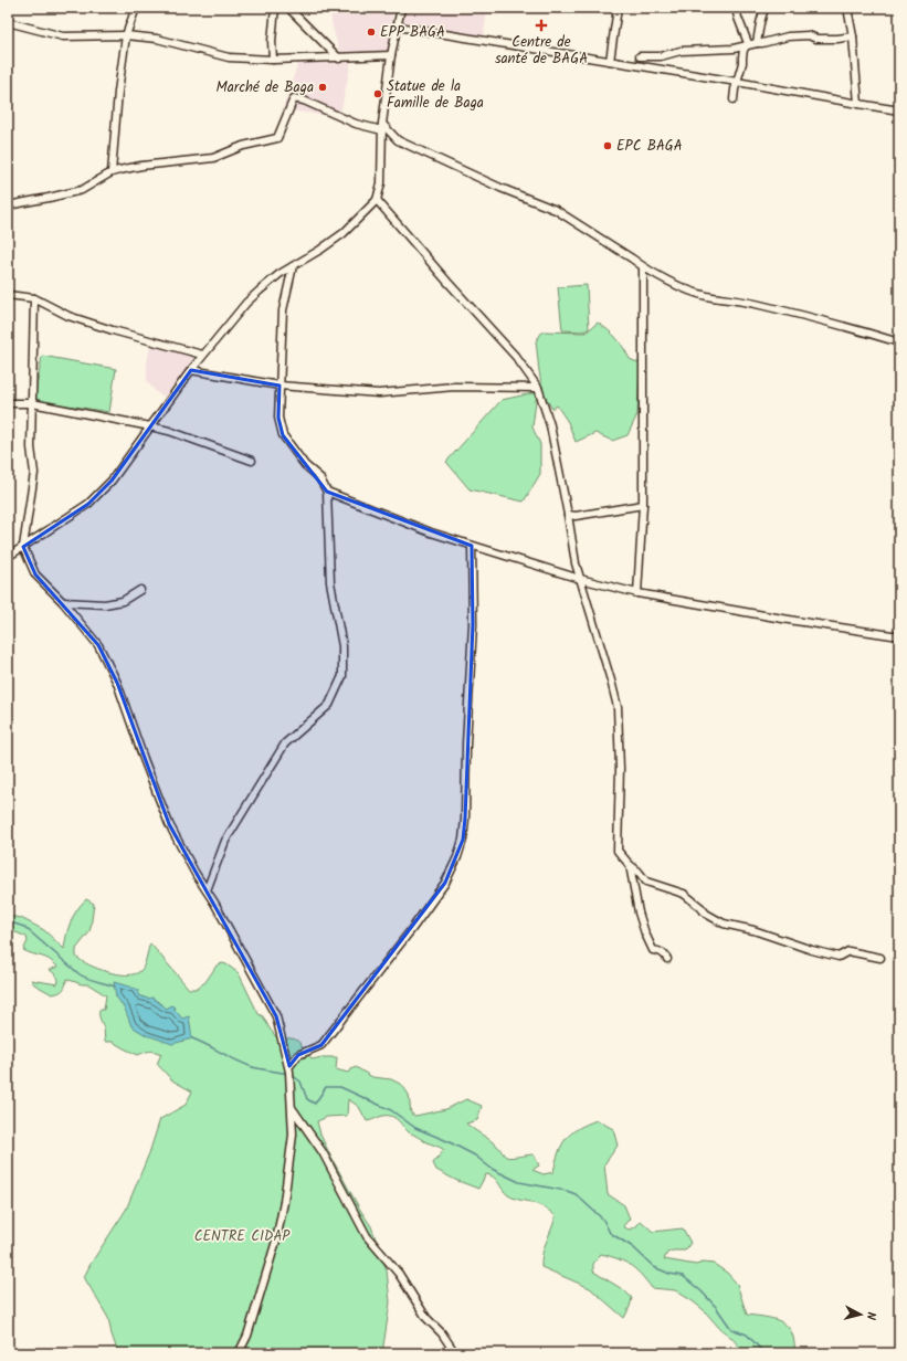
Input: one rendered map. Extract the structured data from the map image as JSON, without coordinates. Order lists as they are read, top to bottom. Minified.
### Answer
{"parks":["CENTRE CIDAP"],"places":{"health":["Centre de santé de BAGA"],"other":["EPP BAGA","Marché de Baga","Statue de la Famille de Baga","EPC BAGA"]},"north":"right"}
